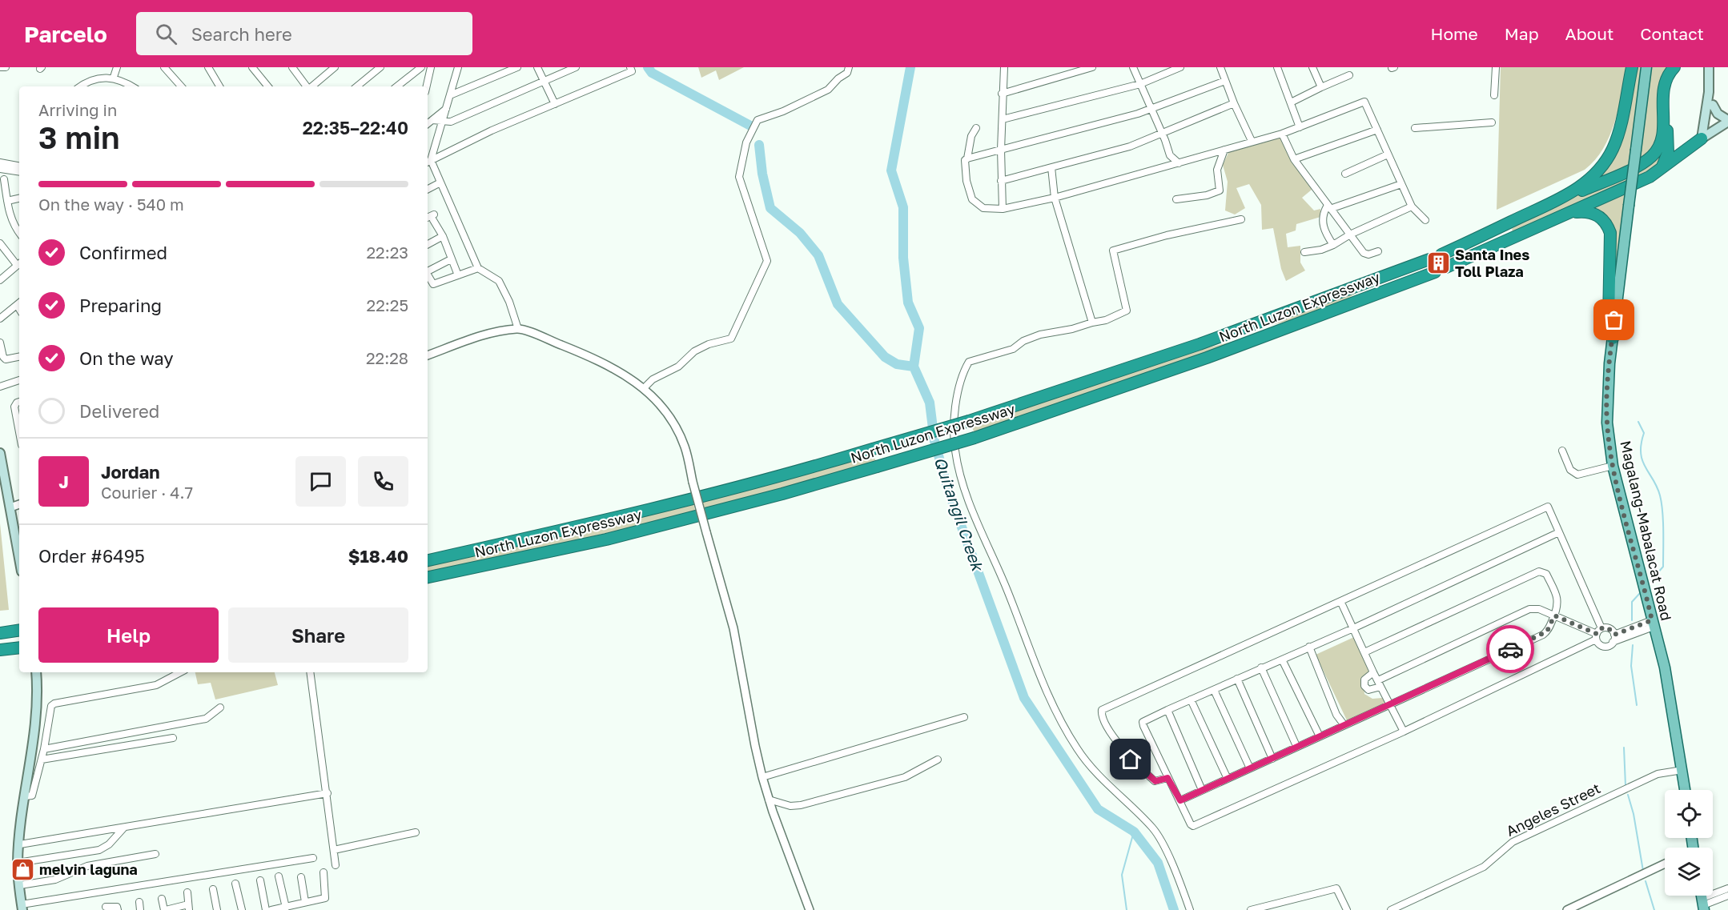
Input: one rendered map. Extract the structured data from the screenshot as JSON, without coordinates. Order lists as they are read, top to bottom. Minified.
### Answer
{"streets":{"highway":["North Luzon Expressway"],"main road":["Magalang-Mabalacat Road"],"street":["Angeles Street"]},"crossings":[["Magalang-Mabalacat Road","Angeles Street"]],"water":["Quitangil Creek"],"places":{"building":["Santa Ines Toll Plaza"],"shop":["melvin laguna"]},"page":{"header":"Parcelo","search":"Search here","nav":["Home","Map","About","Contact"],"heading":["3 min","Arriving in","22:35–22:40"],"panel":["Jordan","Courier · 4.7","Order #6495","$18.40"],"bar":"On the way · 540 m","list":[["Confirmed","22:23"],["Preparing","22:25"],["On the way","22:28"],"Delivered"],"round":"J","buttons":["Help","Share"]}}
